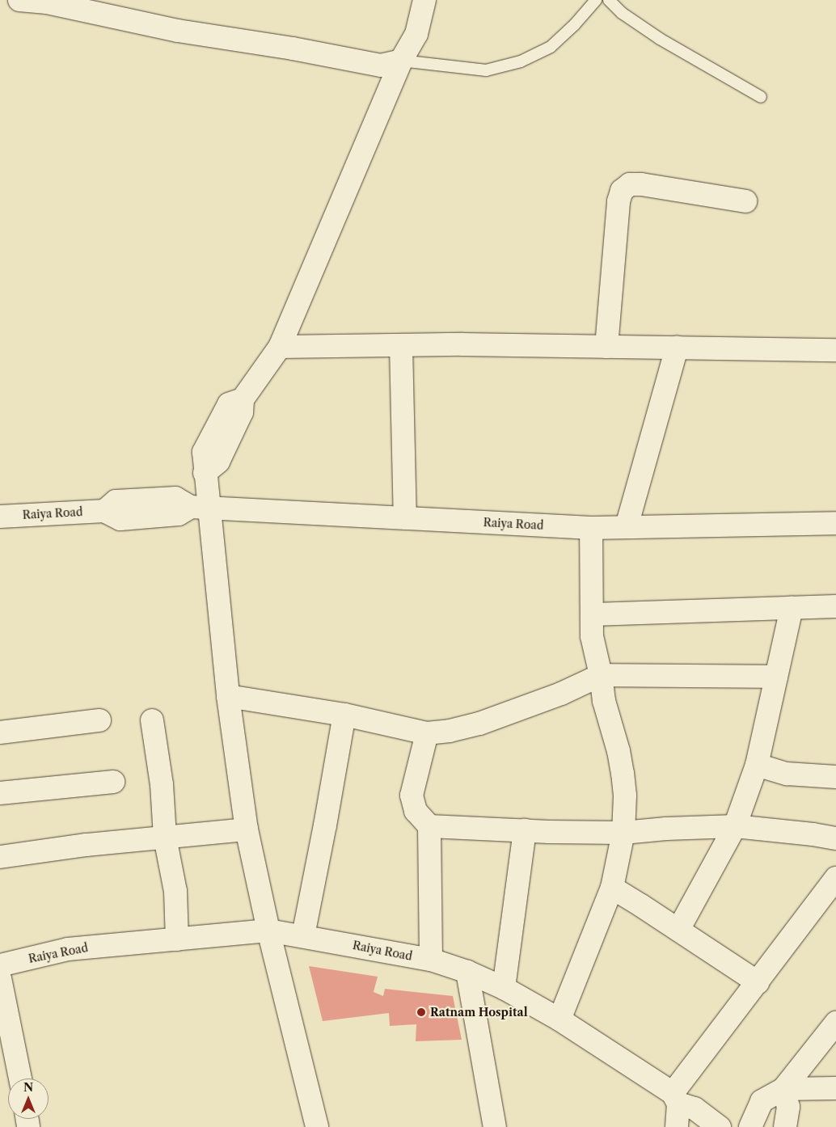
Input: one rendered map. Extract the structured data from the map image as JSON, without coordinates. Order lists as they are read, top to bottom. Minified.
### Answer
{"streets":{"street":["Raiya Road"]},"places":["Ratnam Hospital"],"north":"top"}
